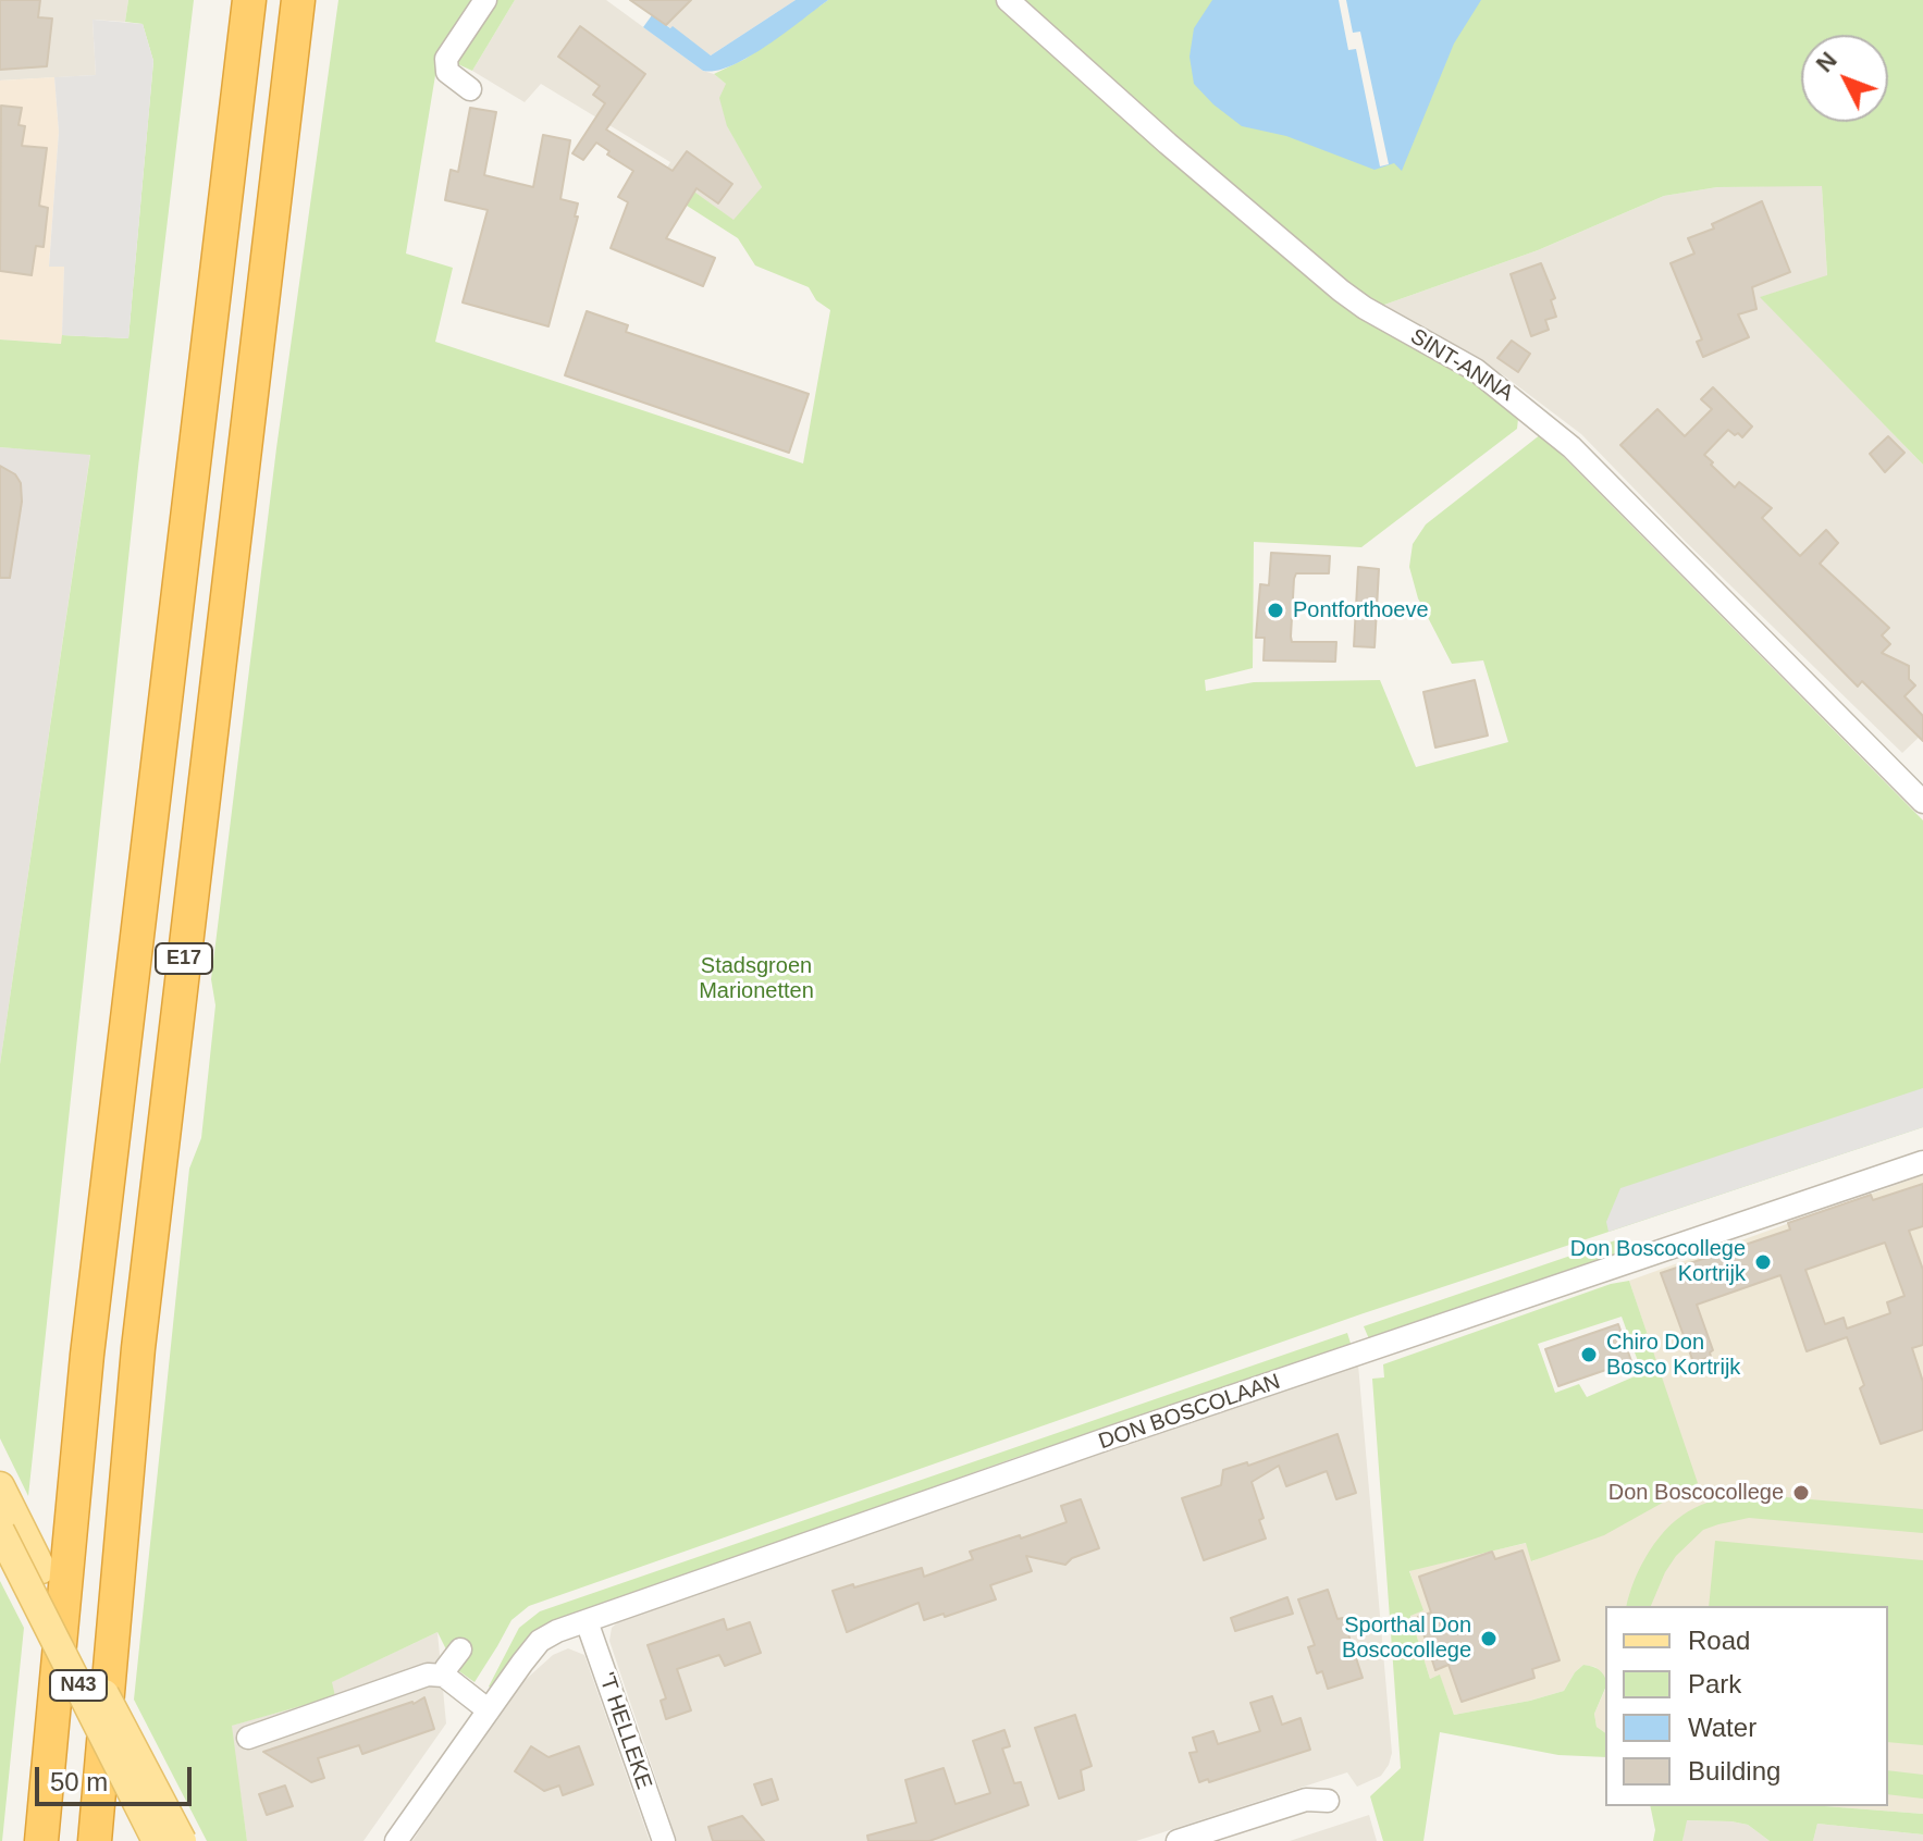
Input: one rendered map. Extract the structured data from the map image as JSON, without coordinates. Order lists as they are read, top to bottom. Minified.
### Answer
{"streets":{"highway":["E17"],"main road":["N43"],"street":["SINT-ANNA","DON BOSCOLAAN","'T HELLEKE"]},"crossings":[["DON BOSCOLAAN","'T HELLEKE"]],"parks":["Stadsgroen Marionetten"],"places":["Pontforthoeve","Don Boscocollege Kortrijk","Chiro Don Bosco Kortrijk","Don Boscocollege","Sporthal Don Boscocollege"],"legend":["Road","Park","Water","Building"],"scale_bar":"50 m","north":"top left"}
